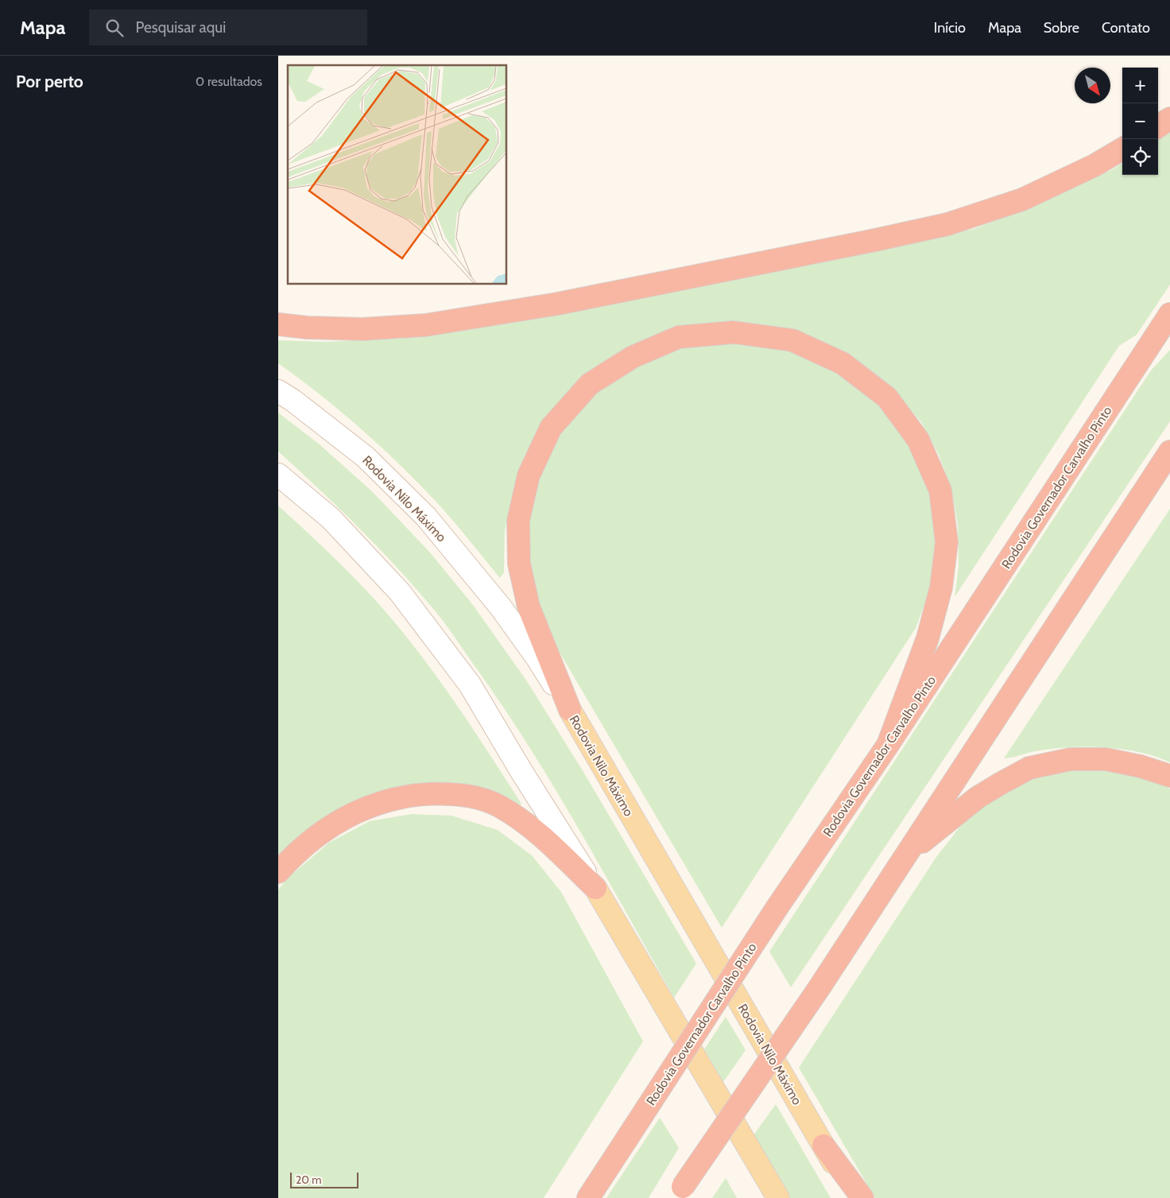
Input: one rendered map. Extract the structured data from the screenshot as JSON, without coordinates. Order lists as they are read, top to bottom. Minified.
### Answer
{"streets":{"highway":["Rodovia Governador Carvalho Pinto"],"main road":["Rodovia Nilo Máximo"]},"scale_bar":"20 m","north":"bottom right","page":{"header":"Mapa","search":"Pesquisar aqui","nav":["Início","Mapa","Sobre","Contato"],"heading":["Por perto","0 resultados"],"map_buttons":["+","−"],"scale":"20 m"}}
